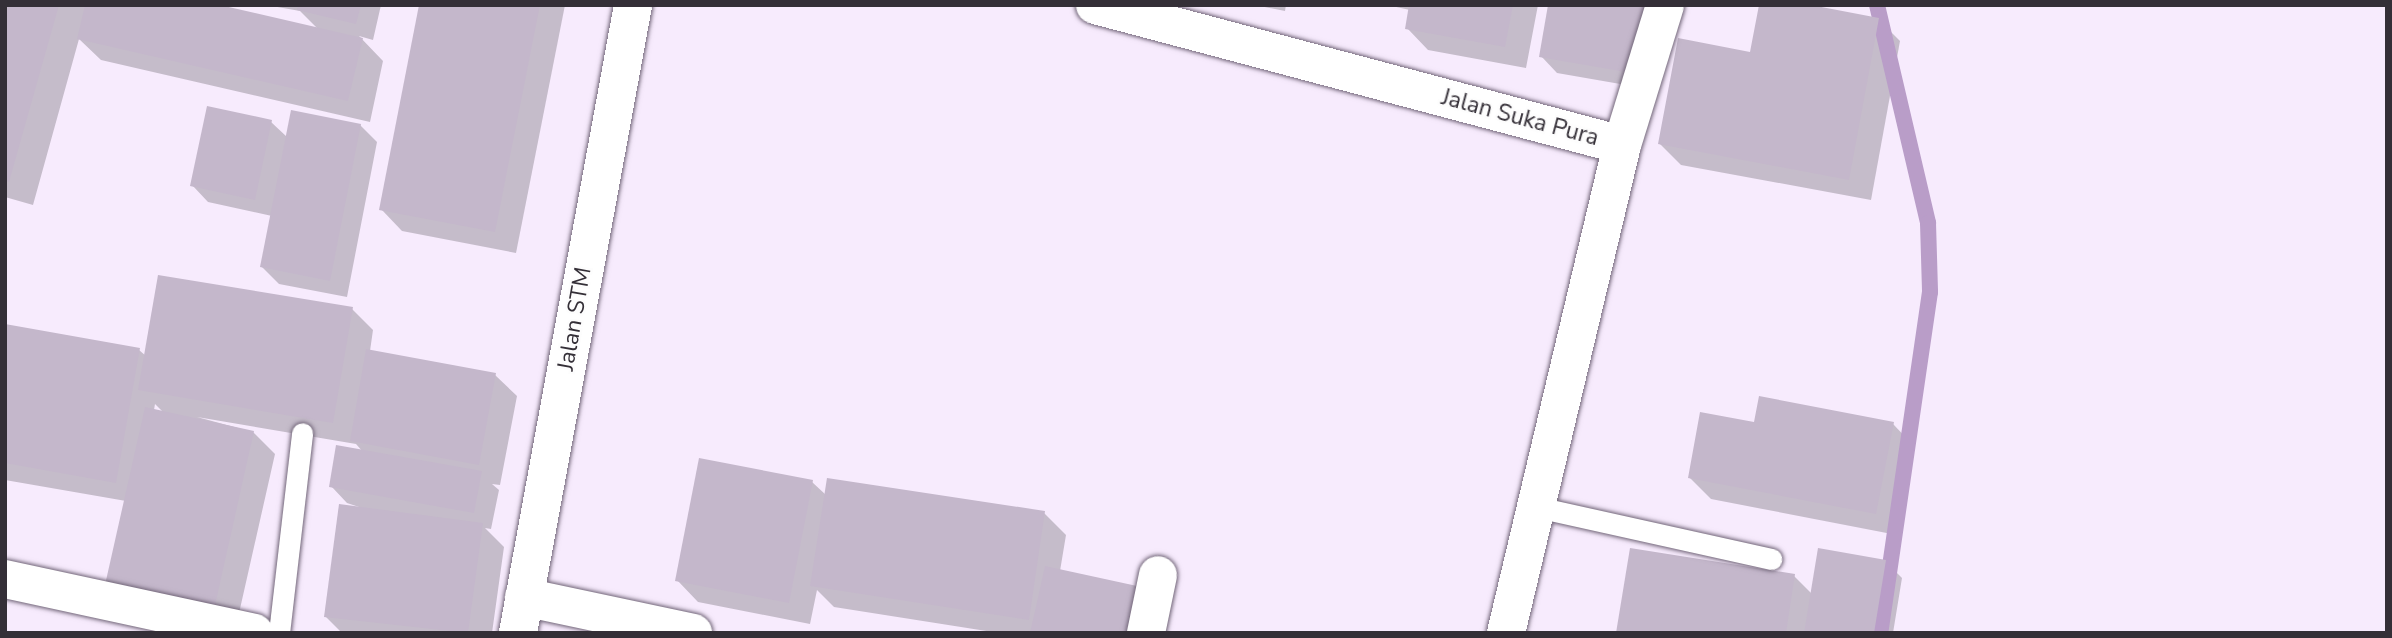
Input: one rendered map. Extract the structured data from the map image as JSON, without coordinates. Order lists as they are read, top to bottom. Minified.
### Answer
{"streets":{"street":["Jalan Suka Pura","Jalan STM"]}}
